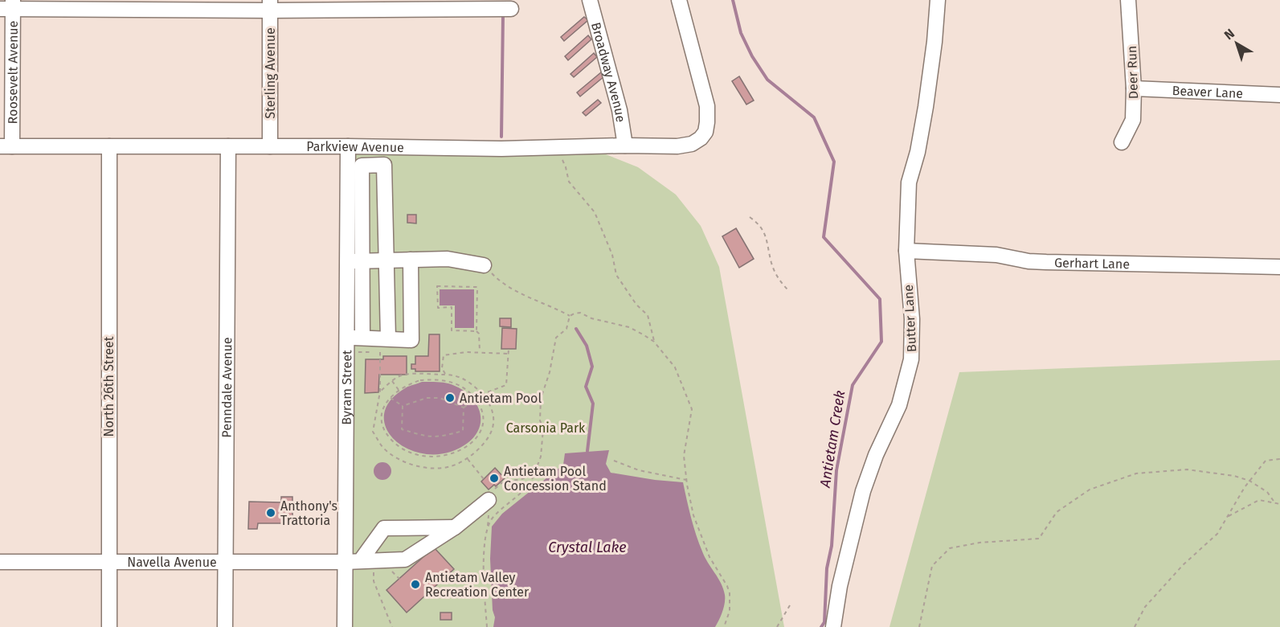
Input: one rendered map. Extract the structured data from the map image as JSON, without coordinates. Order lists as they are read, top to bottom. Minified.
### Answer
{"streets":{"street":["Broadway Avenue","Deer Run","Roosevelt Avenue","Sterling Avenue","Beaver Lane","Parkview Avenue","Gerhart Lane","Butter Lane","North 26th Street","Penndale Avenue","Byram Street","Navella Avenue"]},"crossings":[["Broadway Avenue","Parkview Avenue"],["Deer Run","Beaver Lane"],["Roosevelt Avenue","Parkview Avenue"],["Sterling Avenue","Parkview Avenue"],["Parkview Avenue","North 26th Street"],["Parkview Avenue","Penndale Avenue"],["Parkview Avenue","Byram Street"],["Gerhart Lane","Butter Lane"],["North 26th Street","Navella Avenue"],["Penndale Avenue","Navella Avenue"],["Byram Street","Navella Avenue"]],"water":["Antietam Creek","Crystal Lake"],"parks":["Carsonia Park"],"places":["Antietam Pool","Antietam Pool Concession Stand","Anthony's Trattoria","Antietam Valley Recreation Center"],"north":"top left"}
